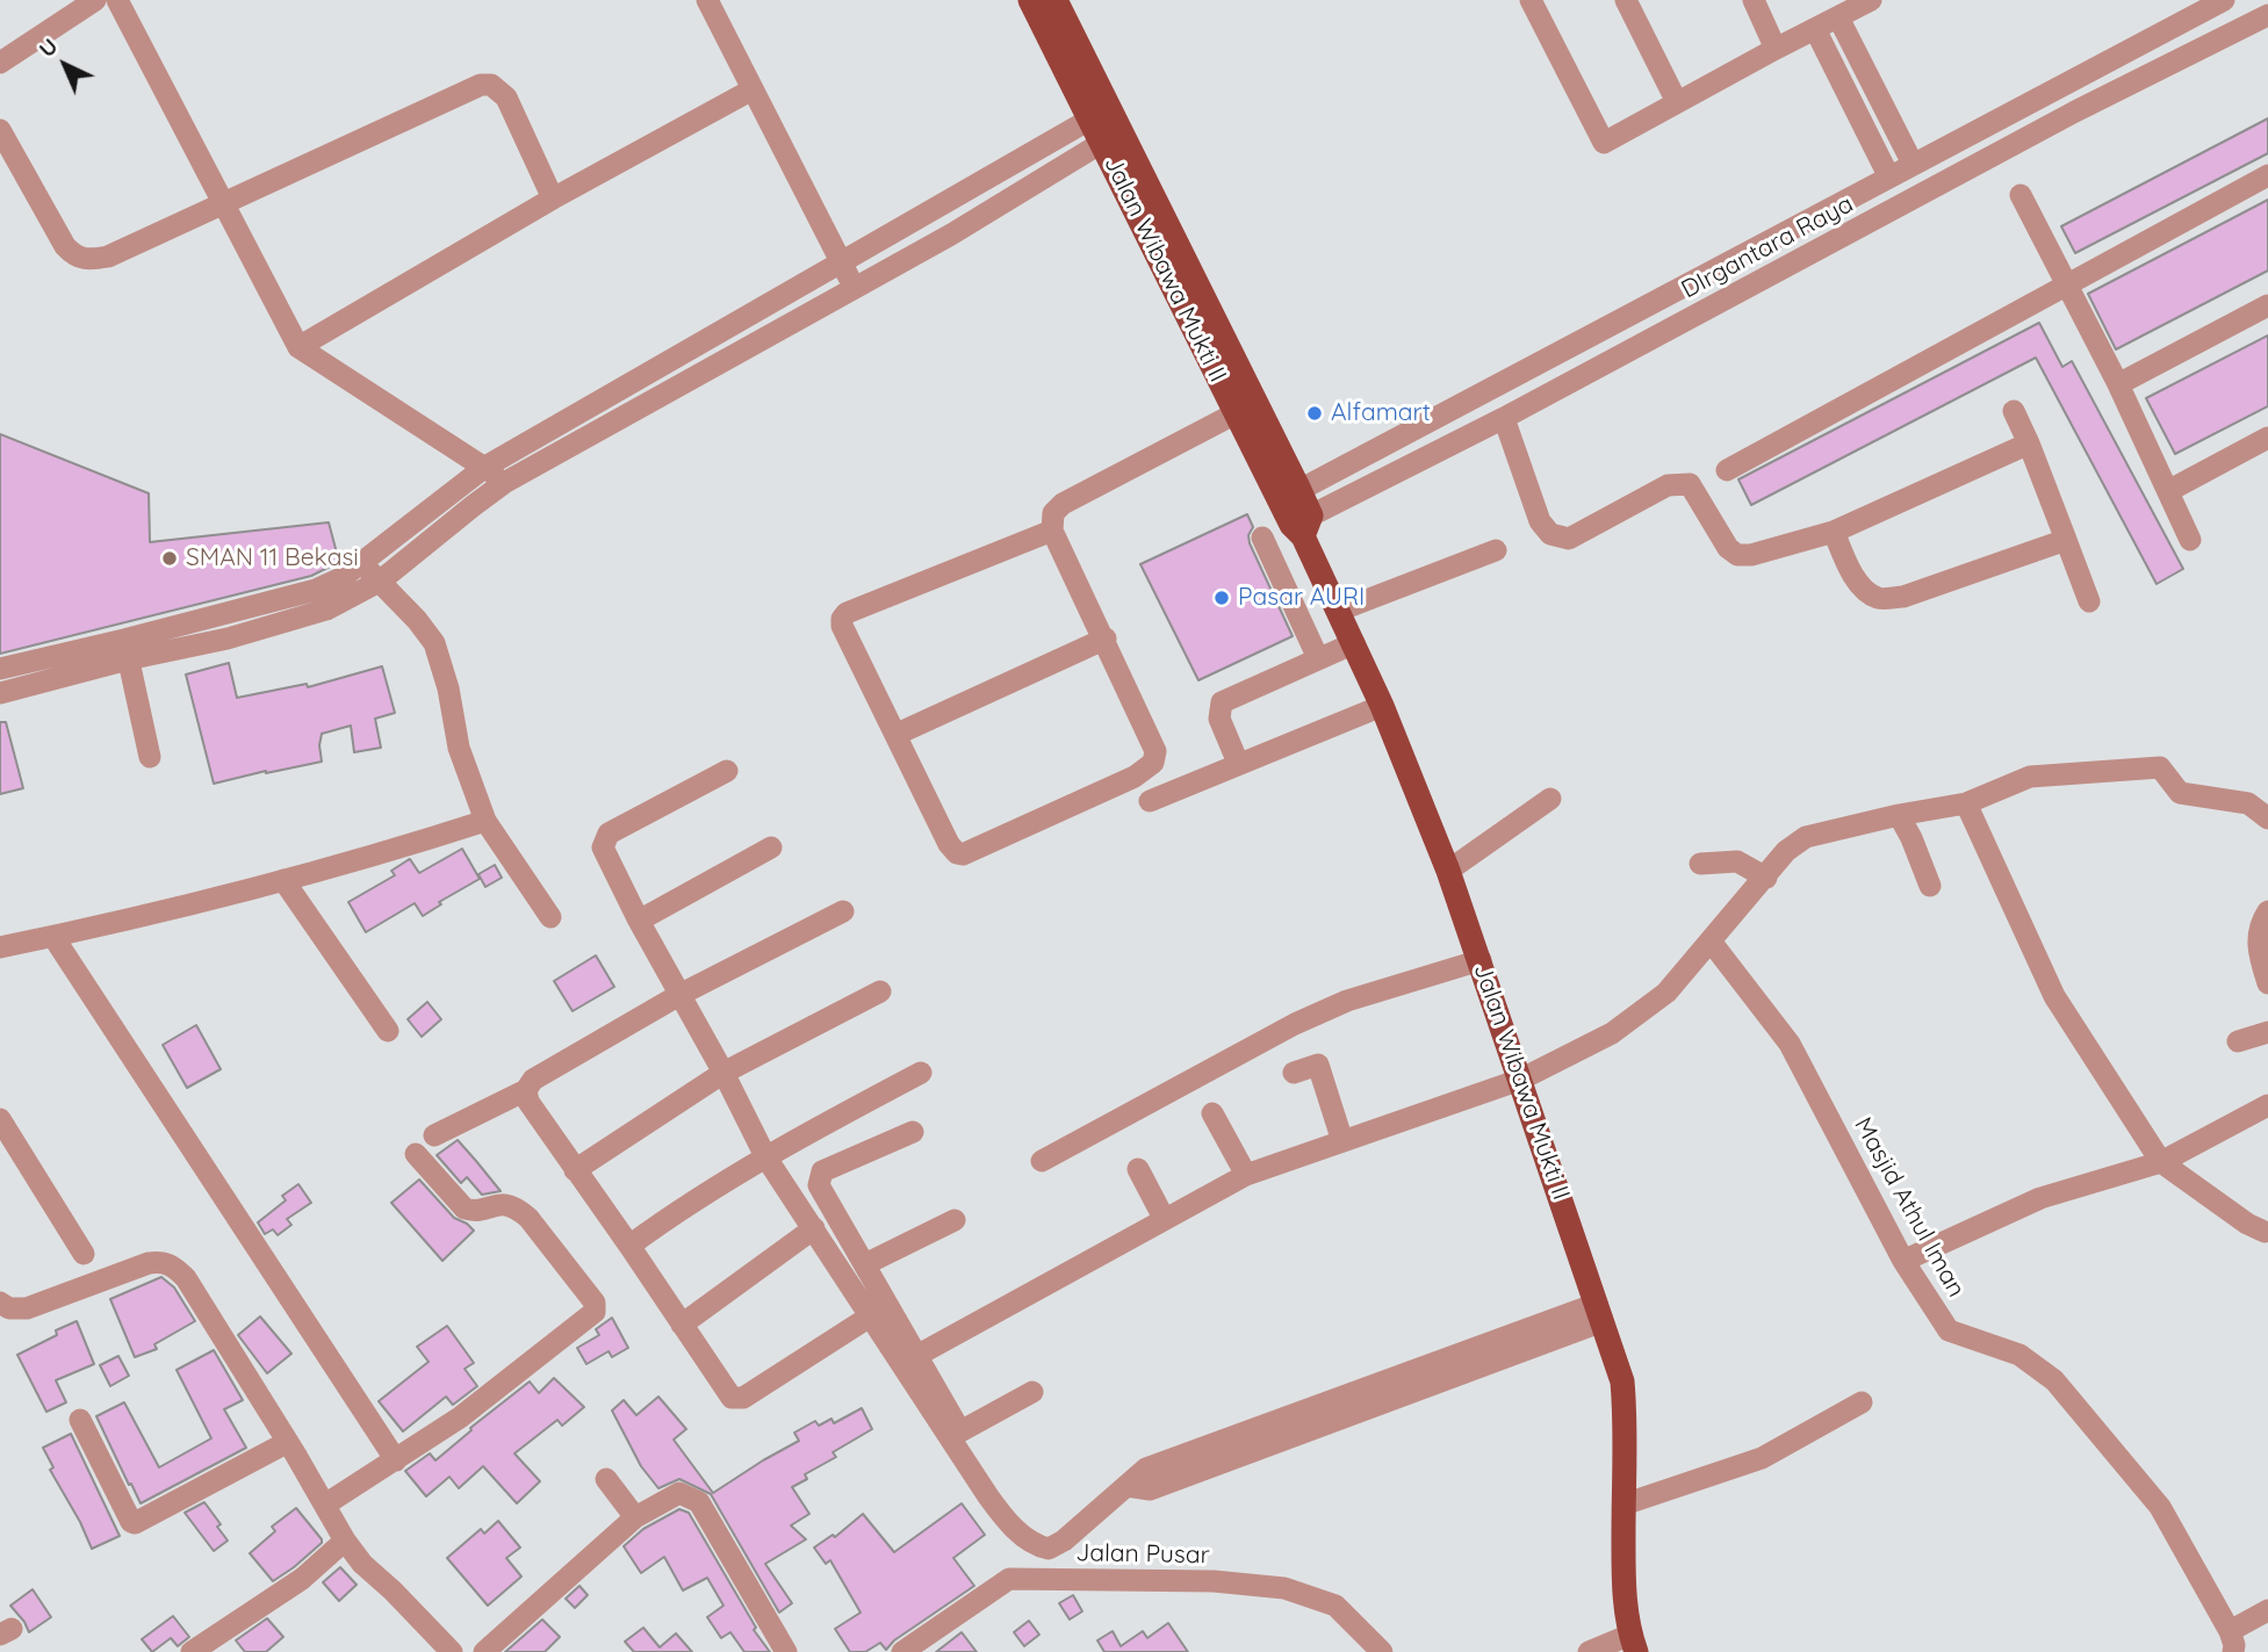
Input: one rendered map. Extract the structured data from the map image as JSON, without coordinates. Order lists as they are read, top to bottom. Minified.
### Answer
{"streets":{"main road":["Jalan Wibawa Mukti II"],"street":["DIrgantara Raya","Masjid Athul Iman","Jalan Pusar"]},"crossings":[["DIrgantara Raya","Jalan Wibawa Mukti II"]],"places":["Alfamart","SMAN 11 Bekasi","Pasar AURI"],"north":"top left"}
